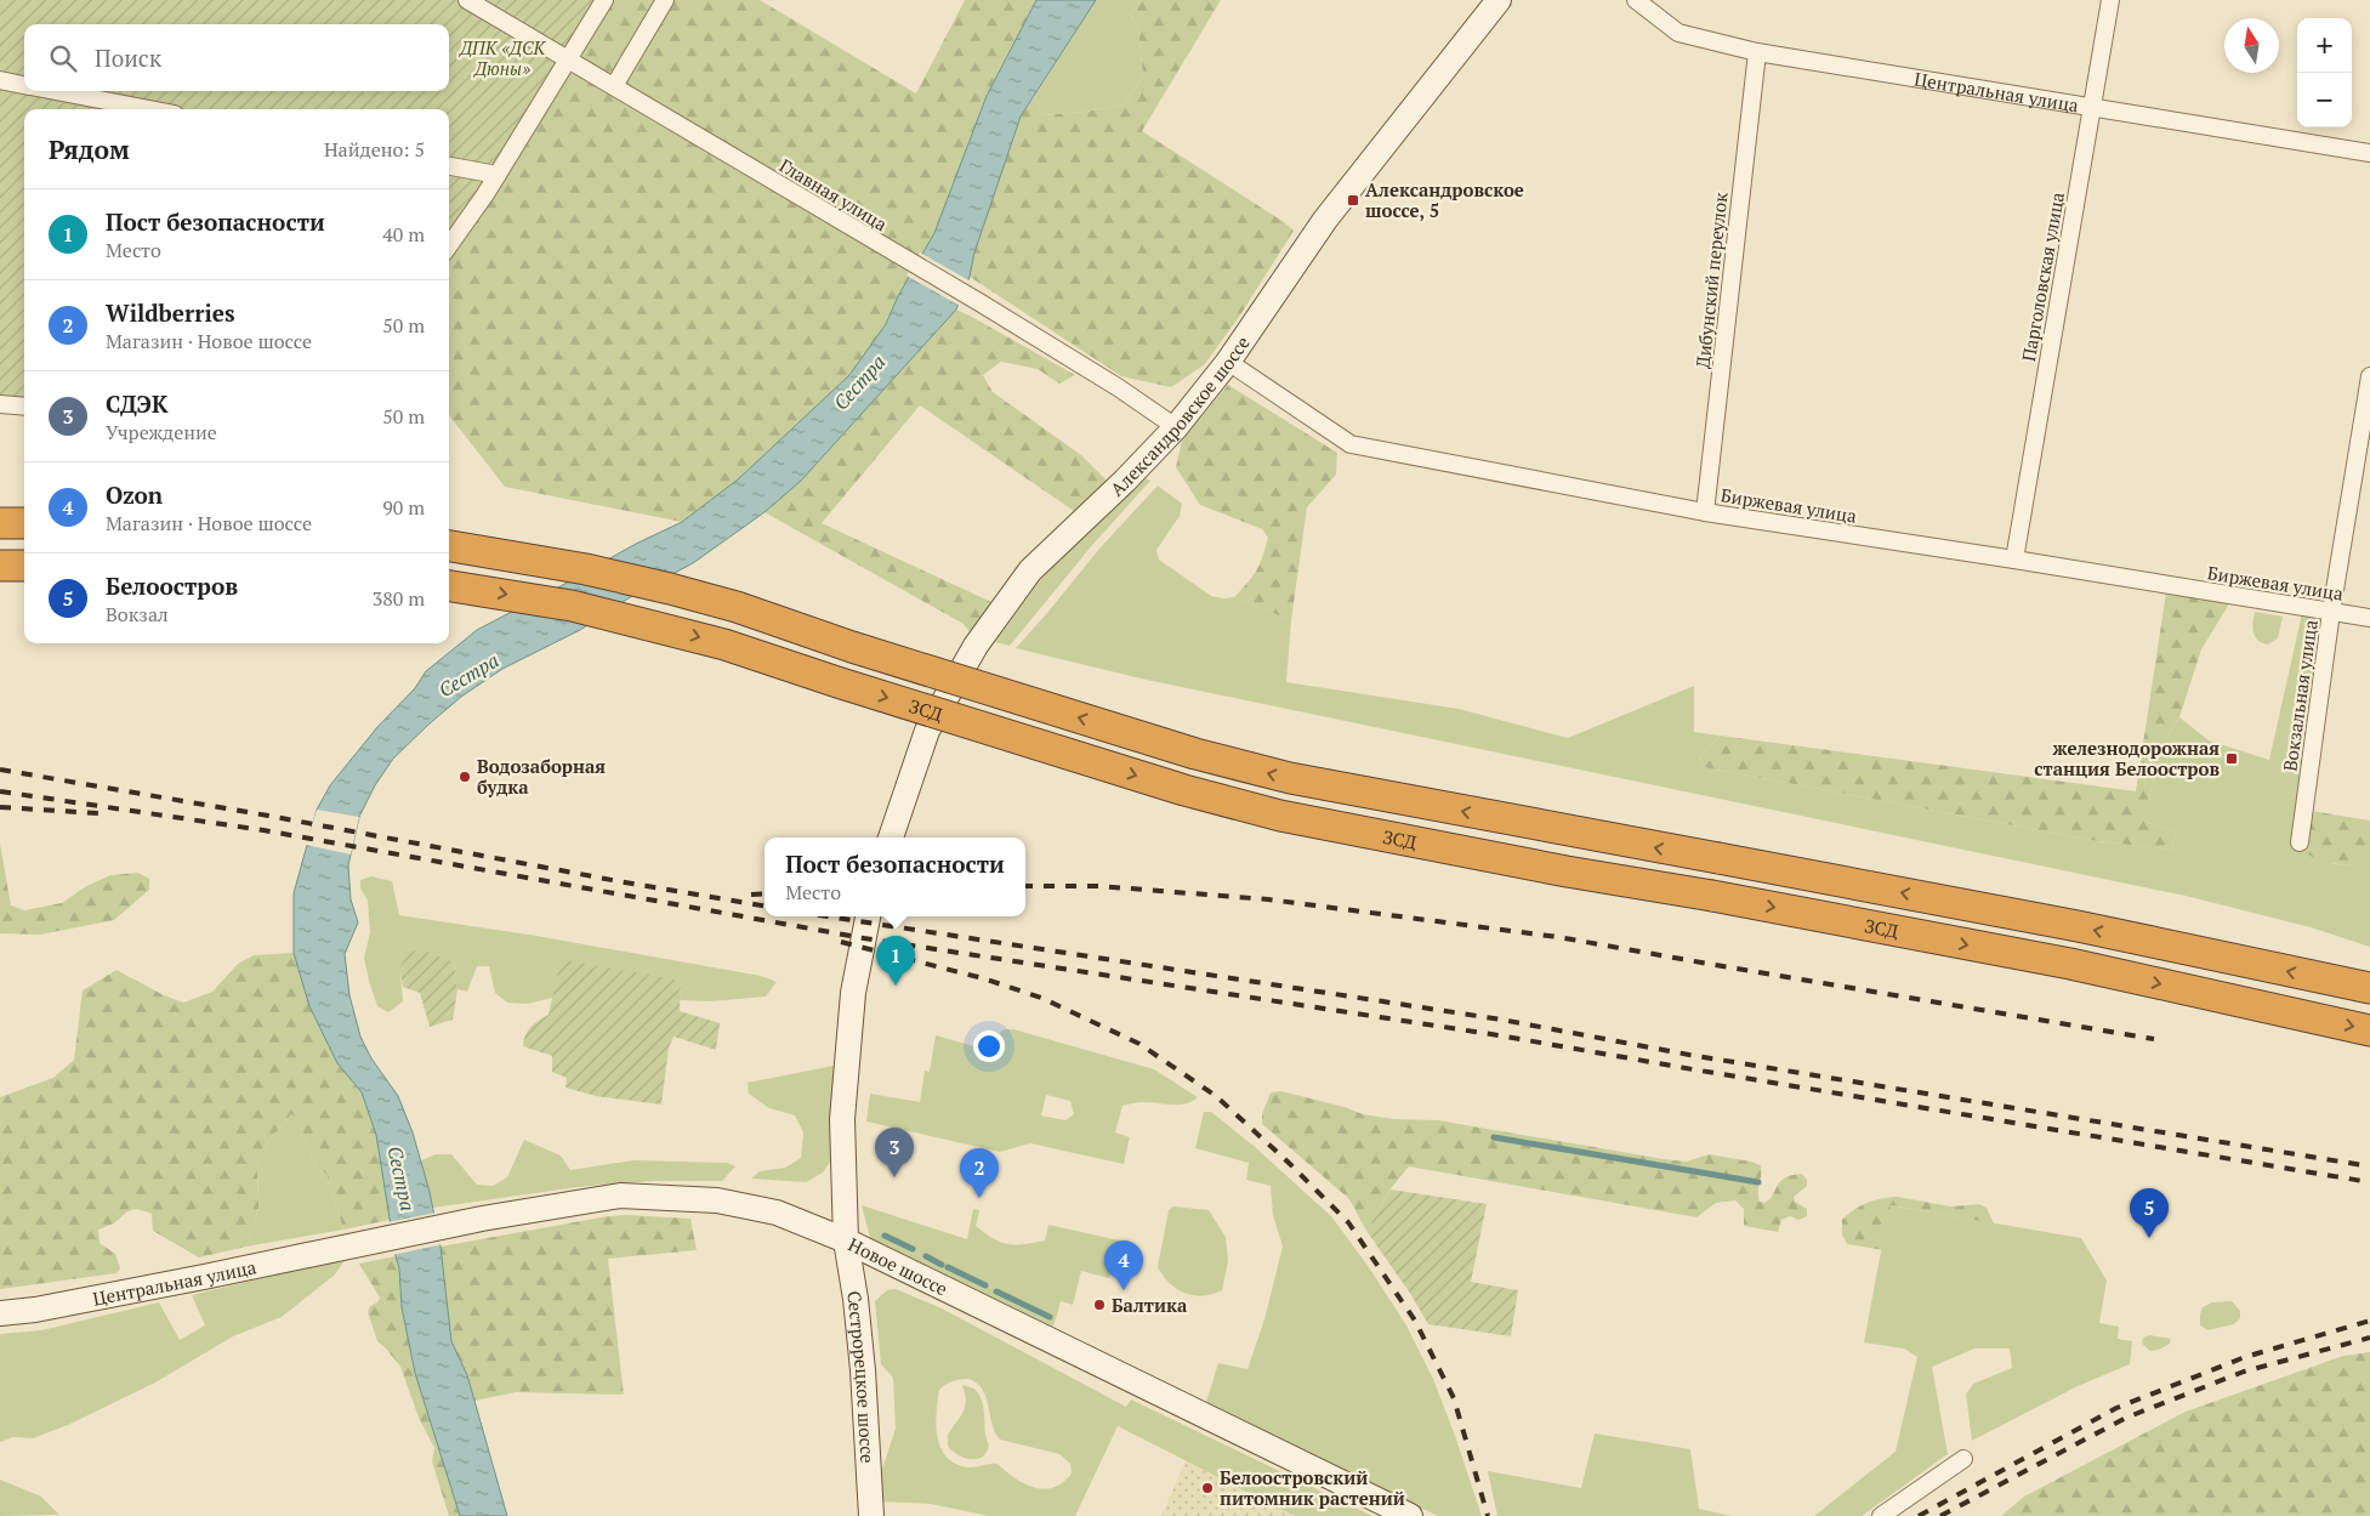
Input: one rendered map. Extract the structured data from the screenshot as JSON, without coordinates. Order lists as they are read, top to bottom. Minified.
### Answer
{"streets":{"highway":["ЗСД"],"street":["Центральная улица","Главная улица","Парголовская улица","Дибунский переулок","Александровское шоссе","Биржевая улица","Вокзальная улица","Новое шоссе","Сестрорецкое шоссе"]},"crossings":[["Центральная улица","Парголовская улица"],["Центральная улица","Дибунский переулок"],["Центральная улица","Новое шоссе"],["Главная улица","Александровское шоссе"],["Парголовская улица","Биржевая улица"],["Дибунский переулок","Биржевая улица"],["Александровское шоссе","Биржевая улица"],["Биржевая улица","Вокзальная улица"],["Новое шоссе","Сестрорецкое шоссе"]],"water":["Сестра"],"parks":["ДПК «ДСК Дюны»"],"places":{"transit":["Александровское шоссе, 5","железнодорожная станция Белоостров"],"other":["Водозаборная будка","Балтика","Белоостровский питомник растений"]},"north":"top","page":{"map_buttons":["+","−"],"search":"Поиск","heading":["Рядом","Найдено: 5"],"list":[{"mark":"1","name":"Пост безопасности","note":"Место","value":"40 m"},{"mark":"2","name":"Wildberries","note":"Магазин · Новое шоссе","value":"50 m"},{"mark":"3","name":"СДЭК","note":"Учреждение","value":"50 m"},{"mark":"4","name":"Ozon","note":"Магазин · Новое шоссе","value":"90 m"},{"mark":"5","name":"Белоостров","note":"Вокзал","value":"380 m"}],"popup":["Пост безопасности","Место"],"pins":["1","3","2","5","4"]}}
